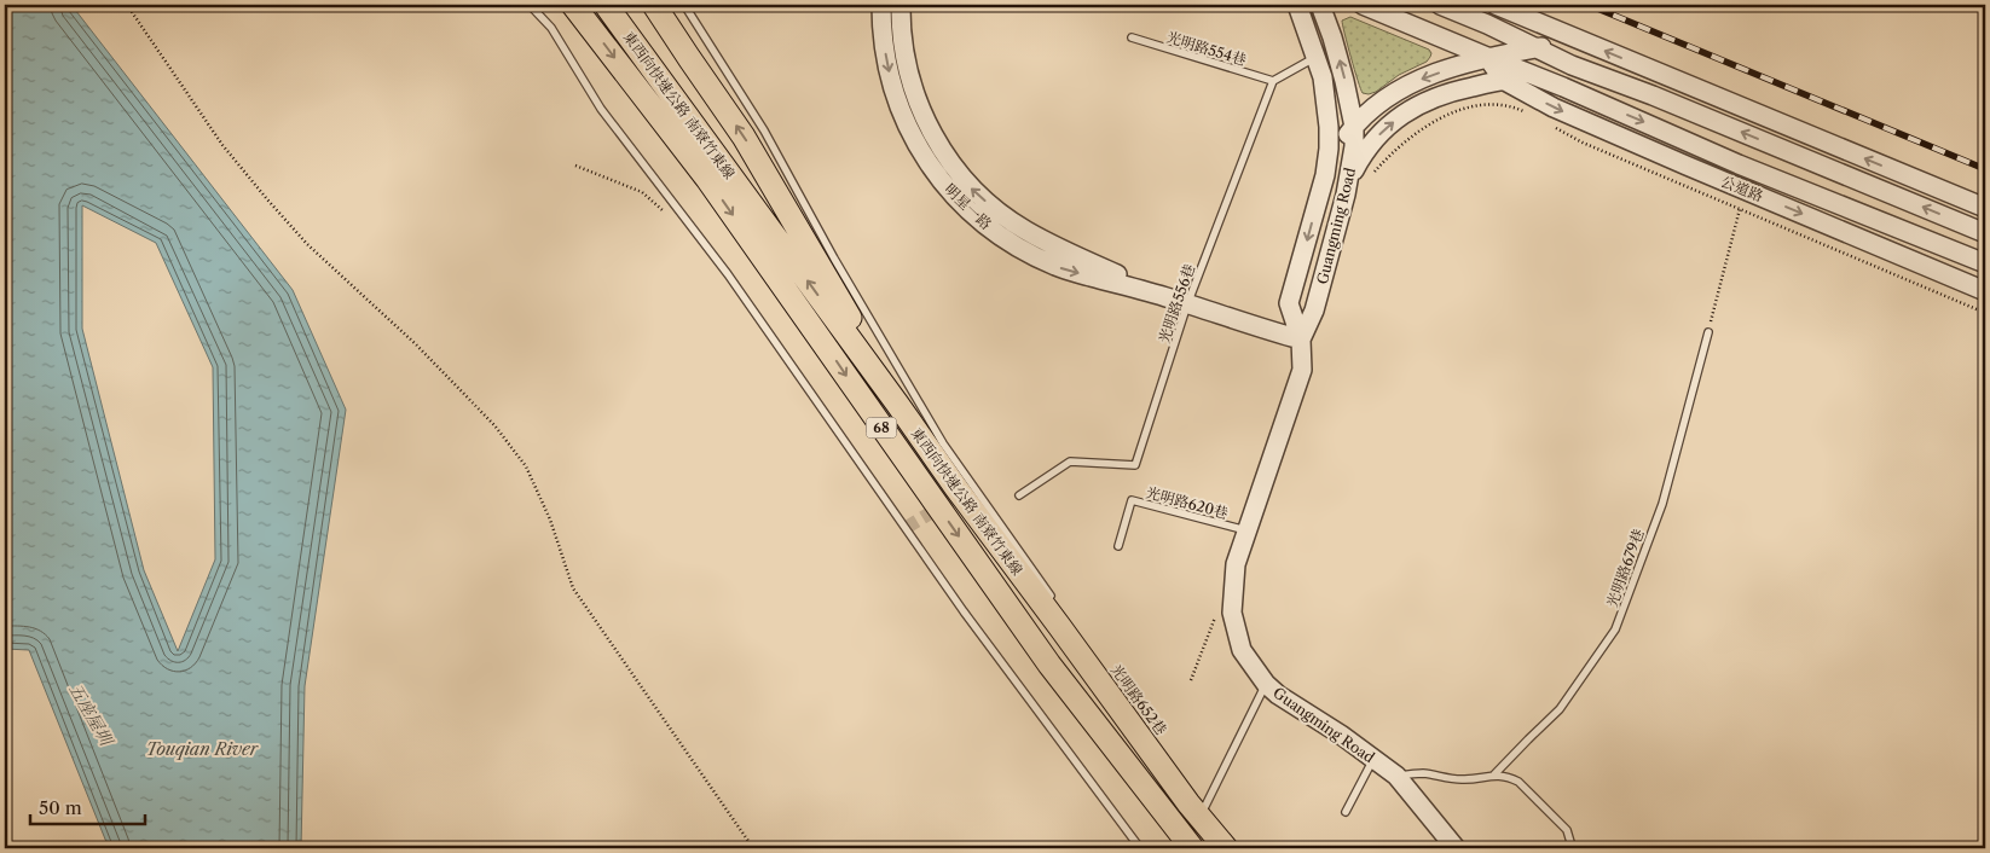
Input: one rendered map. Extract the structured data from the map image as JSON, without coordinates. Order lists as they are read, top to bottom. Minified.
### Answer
{"streets":{"highway":["東西向快速公路 南寮竹東線","68"],"street":["公道路","明星一路","Guangming Road"],"lane":["光明路554巷","光明路556巷","光明路620巷","光明路679巷","光明路652巷"]},"crossings":[["光明路554巷","光明路556巷"],["公道路","Guangming Road"],["明星一路","Guangming Road"],["明星一路","光明路556巷"],["Guangming Road","光明路620巷"],["Guangming Road","光明路652巷"]],"water":["五座屋圳","Touqian River"],"scale_bar":"50 m"}
